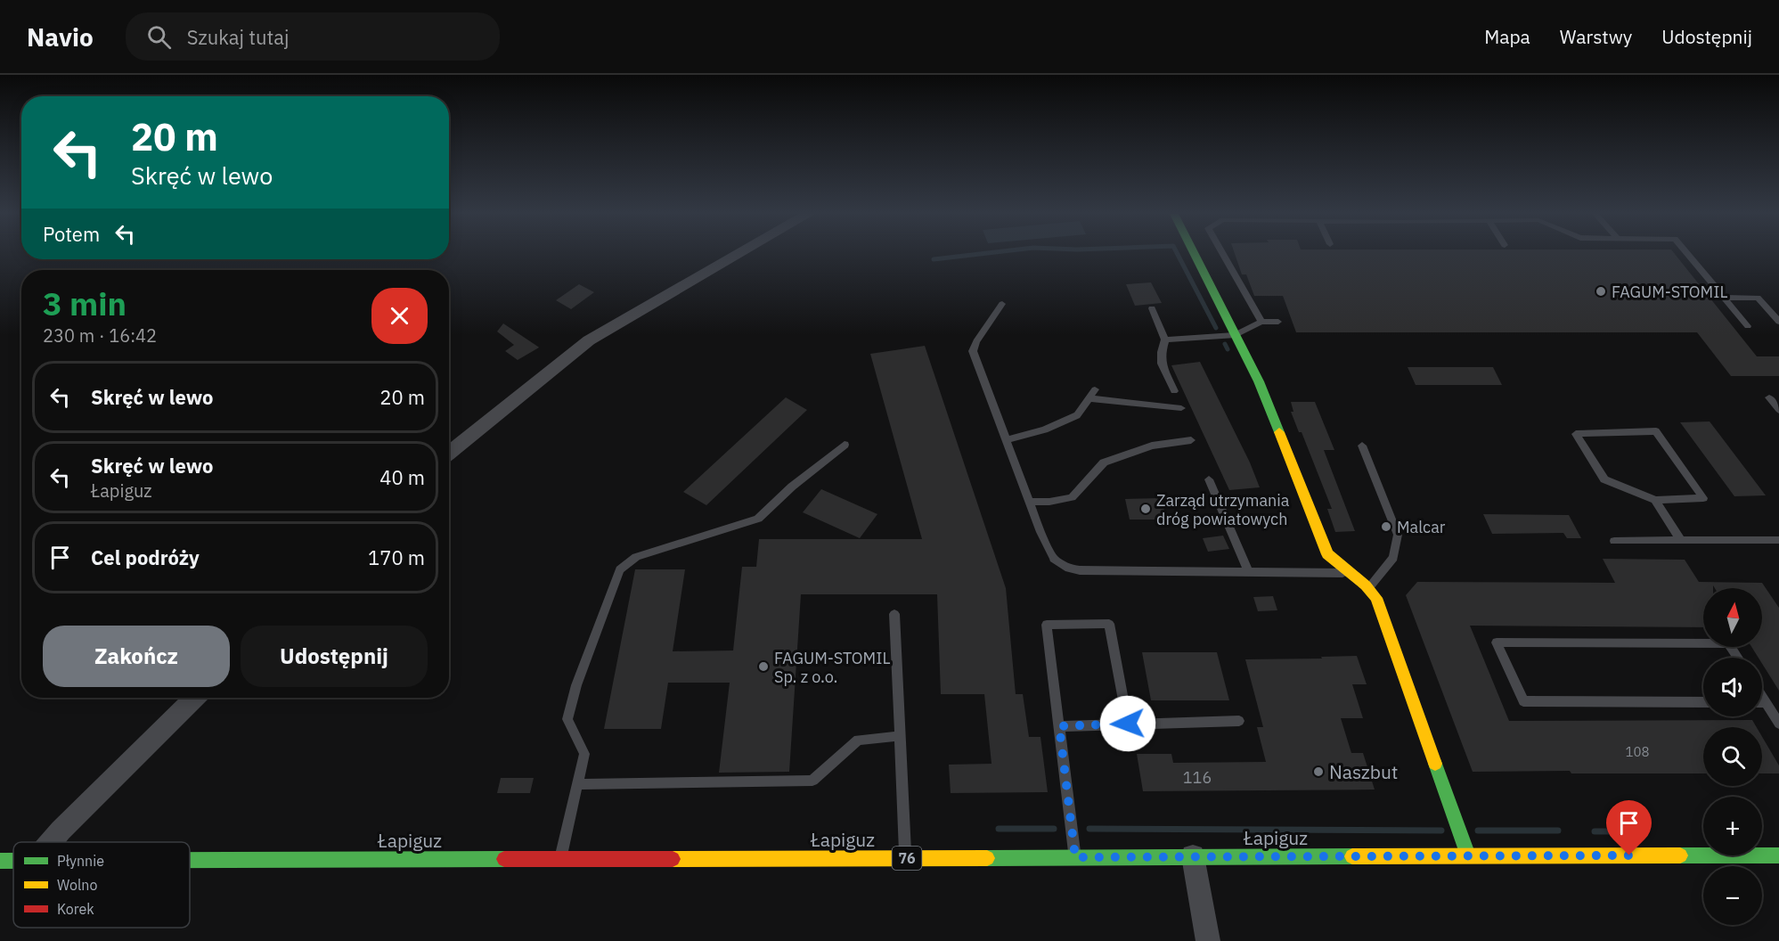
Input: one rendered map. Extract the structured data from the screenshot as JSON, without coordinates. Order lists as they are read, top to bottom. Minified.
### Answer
{"streets":{"main road":["Łapiguz","76"]},"places":["FAGUM-STOMIL","Zarząd utrzymania dróg powiatowych","Malcar","FAGUM-STOMIL Sp. z o.o.","Naszbut"],"house_numbers":["108","116"],"legend":["Płynnie","Wolno","Korek"],"north":"top","page":{"header":"Navio","search":"Szukaj tutaj","nav":["Mapa","Warstwy","Udostępnij"],"turn":["20 m","Skręć w lewo"],"then":"Potem","heading":["3 min","230 m · 16:42"],"list":[{"name":"Skręć w lewo","value":"20 m"},{"name":"Skręć w lewo","note":"Łapiguz","value":"40 m"},{"name":"Cel podróży","value":"170 m"}],"map_buttons":["+","−"],"buttons":["Zakończ","Udostępnij"]}}
